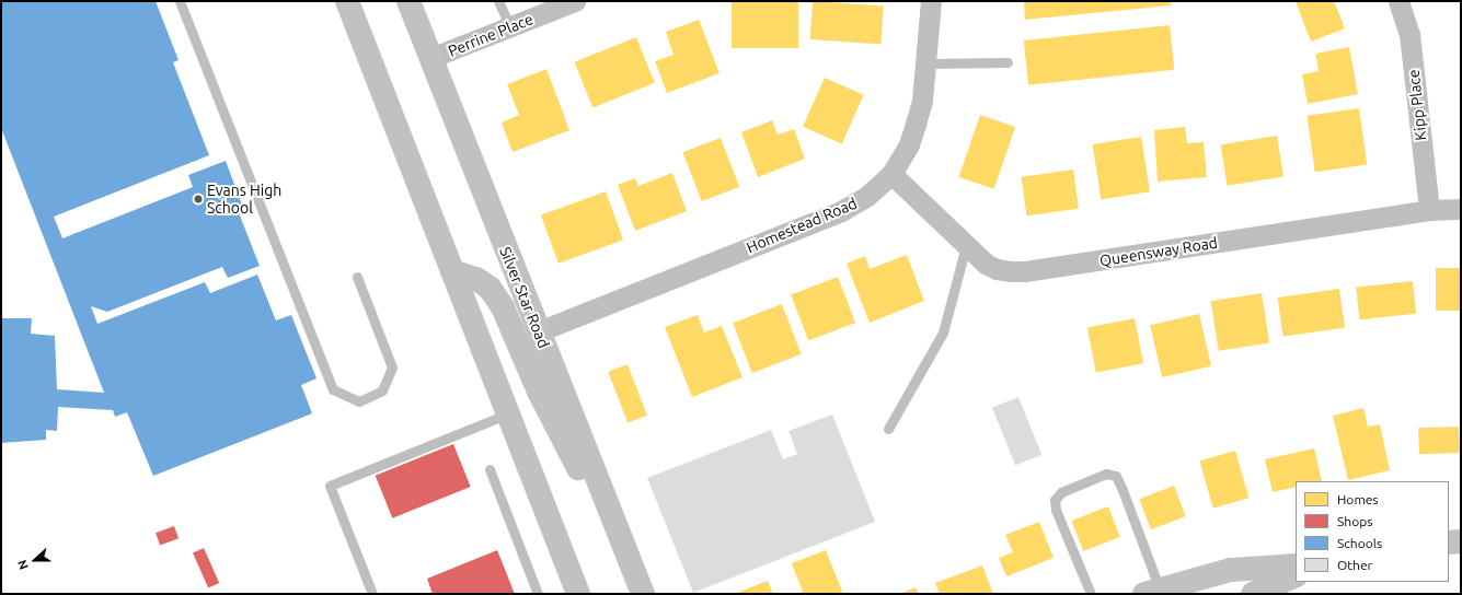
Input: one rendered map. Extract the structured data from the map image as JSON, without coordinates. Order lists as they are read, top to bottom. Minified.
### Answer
{"streets":{"main road":["Silver Star Road"],"street":["Perrine Place","Kipp Place","Homestead Road","Queensway Road"]},"crossings":[["Perrine Place","Silver Star Road"],["Kipp Place","Queensway Road"],["Homestead Road","Queensway Road"],["Homestead Road","Silver Star Road"]],"places":["Evans High School"],"legend":["Homes","Shops","Schools","Other"],"north":"left"}
